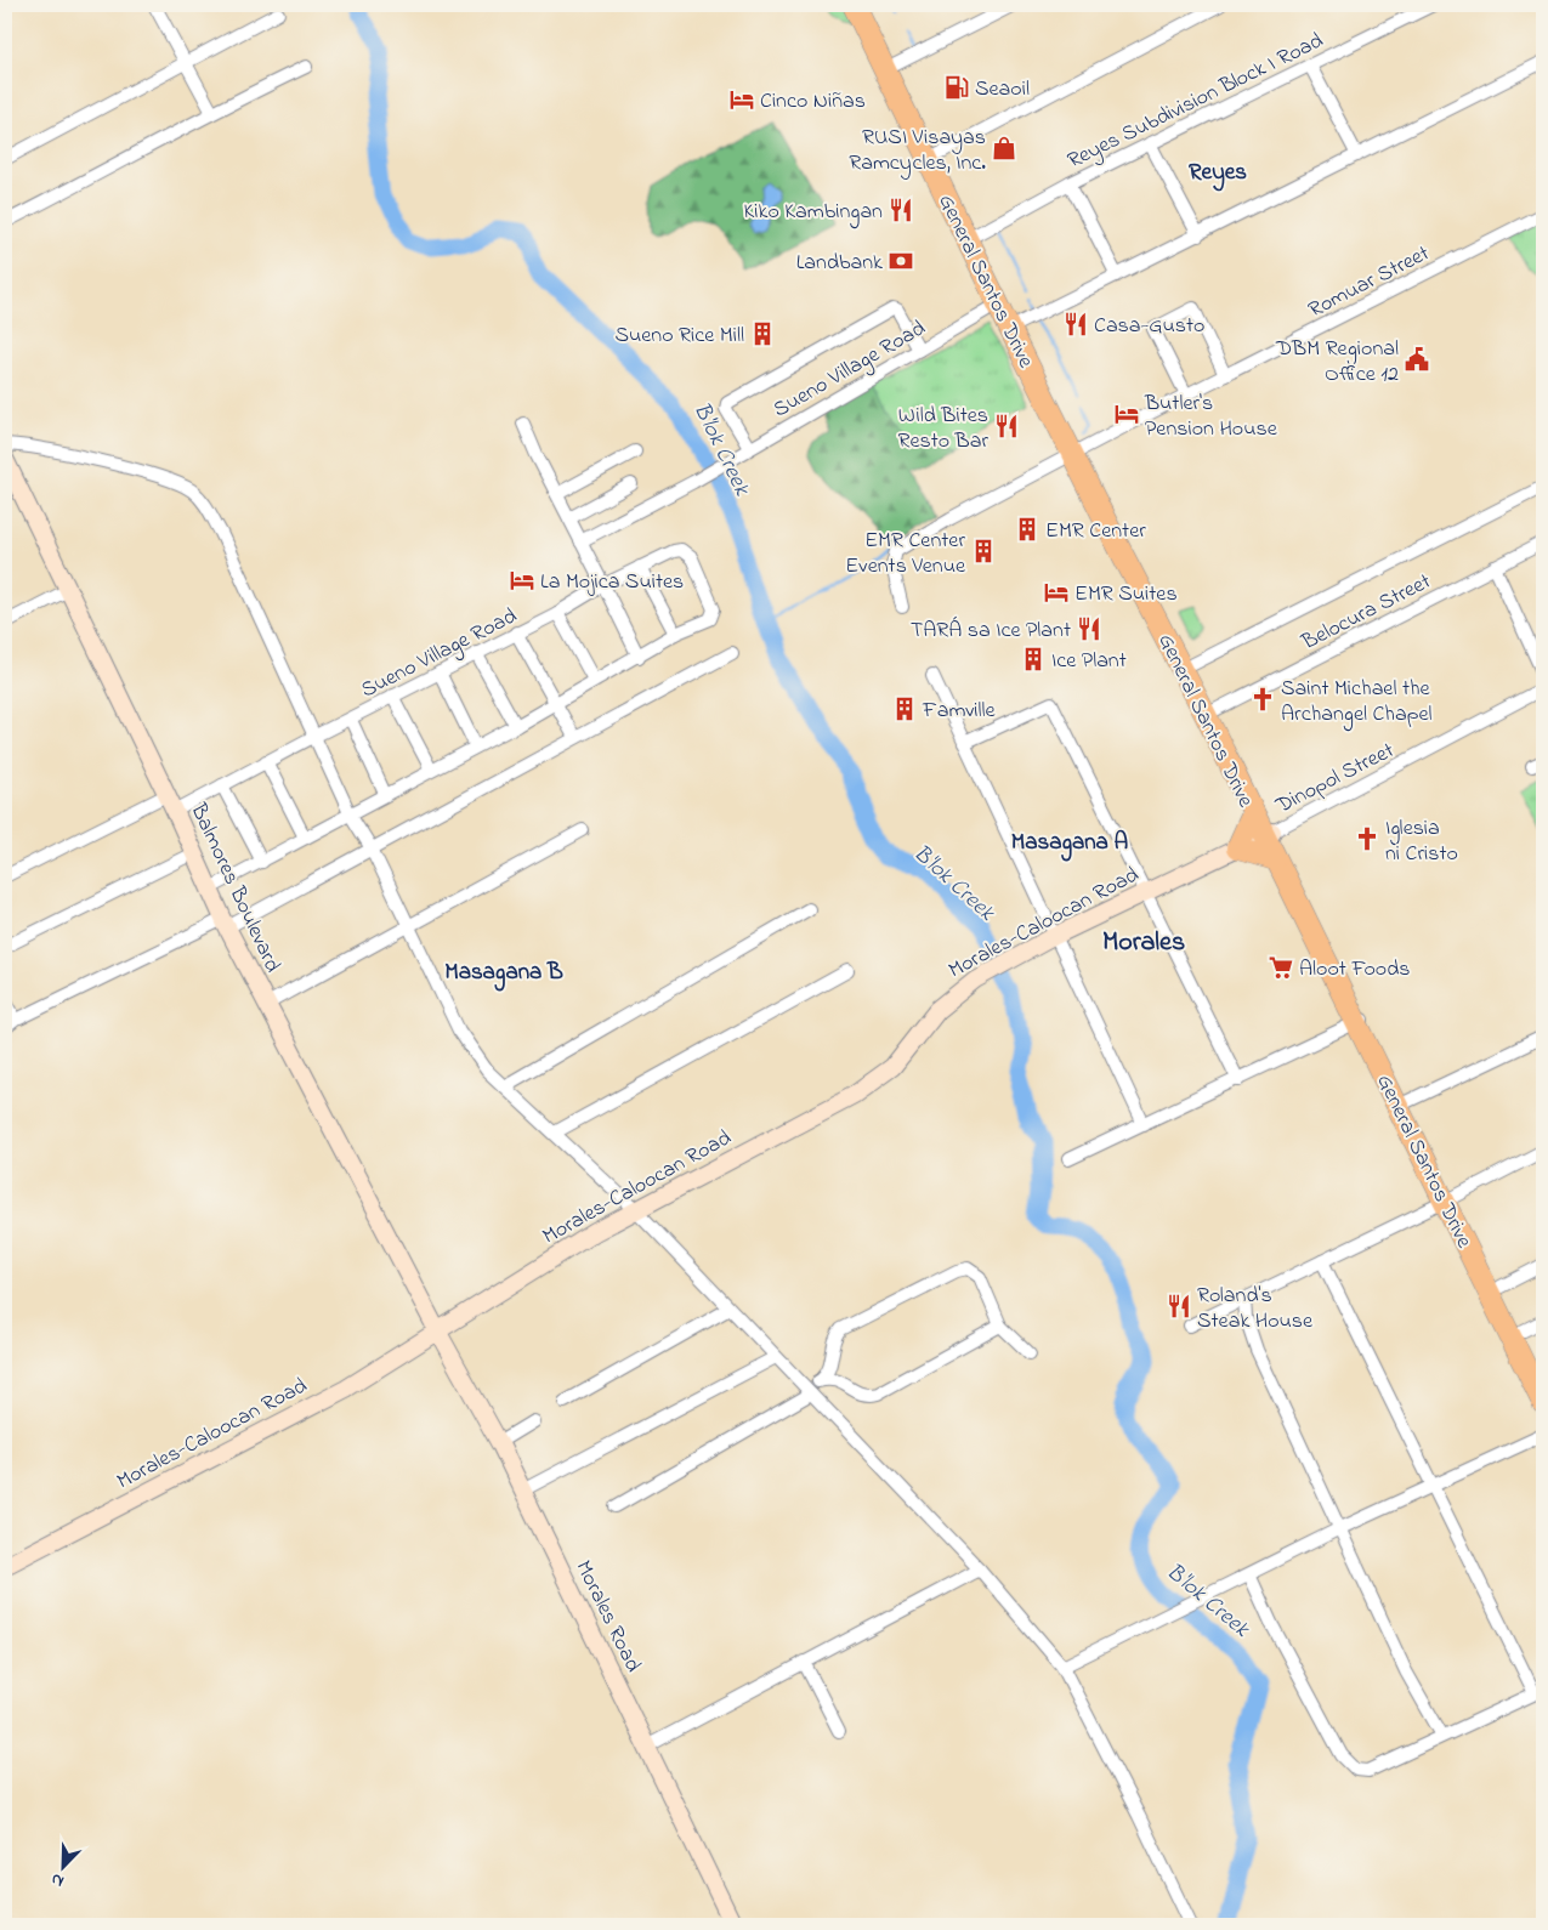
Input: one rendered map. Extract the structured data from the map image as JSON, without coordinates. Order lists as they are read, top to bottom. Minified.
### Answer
{"streets":{"highway":["General Santos Drive"],"street":["Reyes Subdivision Block I Road","Romuar Street","Sueno Village Road","Belocura Street","Dinopol Street","Balmores Boulevard","Morales-Caloocan Road","Morales Road"]},"crossings":[["Reyes Subdivision Block I Road","General Santos Drive"],["General Santos Drive","Romuar Street"],["General Santos Drive","Sueno Village Road"],["General Santos Drive","Belocura Street"],["General Santos Drive","Dinopol Street"],["General Santos Drive","Morales-Caloocan Road"],["Sueno Village Road","Balmores Boulevard"],["Dinopol Street","Morales-Caloocan Road"],["Balmores Boulevard","Morales-Caloocan Road"],["Balmores Boulevard","Morales Road"],["Morales-Caloocan Road","Morales Road"]],"districts":["Reyes","Masagana A","Morales","Masagana B"],"water":["B'lok Creek"],"places":{"fuel station":["Seaoil"],"hotel":["Cinco Niñas","Butler's Pension House","La Mojica Suites","EMR Suites"],"shop":["RUSI Visayas Ramcycles, Inc."],"restaurant":["Kiko Kambingan","Casa-Gusto","Wild Bites Resto Bar","TARÁ sa Ice Plant","Roland's Steak House"],"bank":["Landbank"],"building":["Sueno Rice Mill","EMR Center","EMR Center Events Venue","Ice Plant","Famville"],"public building":["DBM Regional Office 12"],"church":["Saint Michael the Archangel Chapel","Iglesia ni Cristo"],"supermarket":["Aloot Foods"]},"north":"bottom left"}
